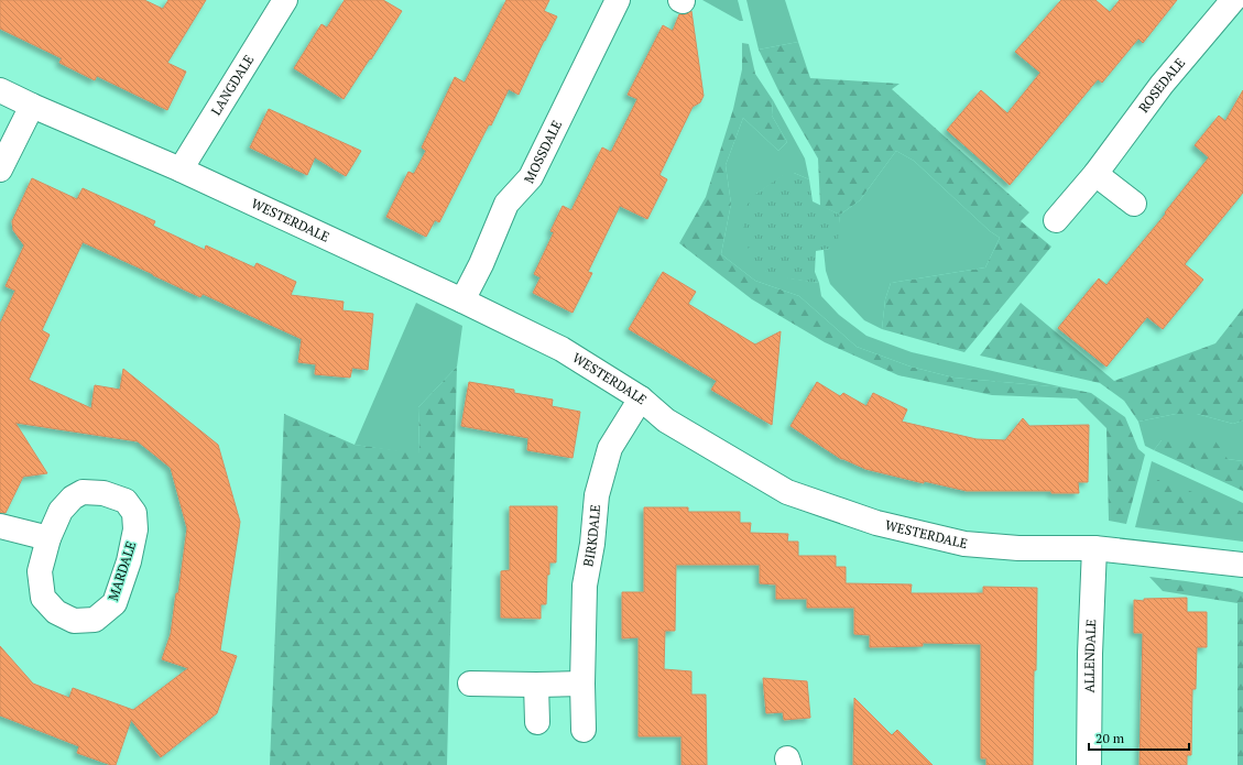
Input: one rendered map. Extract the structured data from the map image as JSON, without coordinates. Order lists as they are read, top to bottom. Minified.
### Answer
{"streets":{"street":["LANGDALE","ROSEDALE","MOSSDALE","WESTERDALE","BIRKDALE","MARDALE","ALLENDALE"]},"crossings":[["LANGDALE","WESTERDALE"],["MOSSDALE","WESTERDALE"],["WESTERDALE","BIRKDALE"],["WESTERDALE","ALLENDALE"]],"scale_bar":"20 m"}
